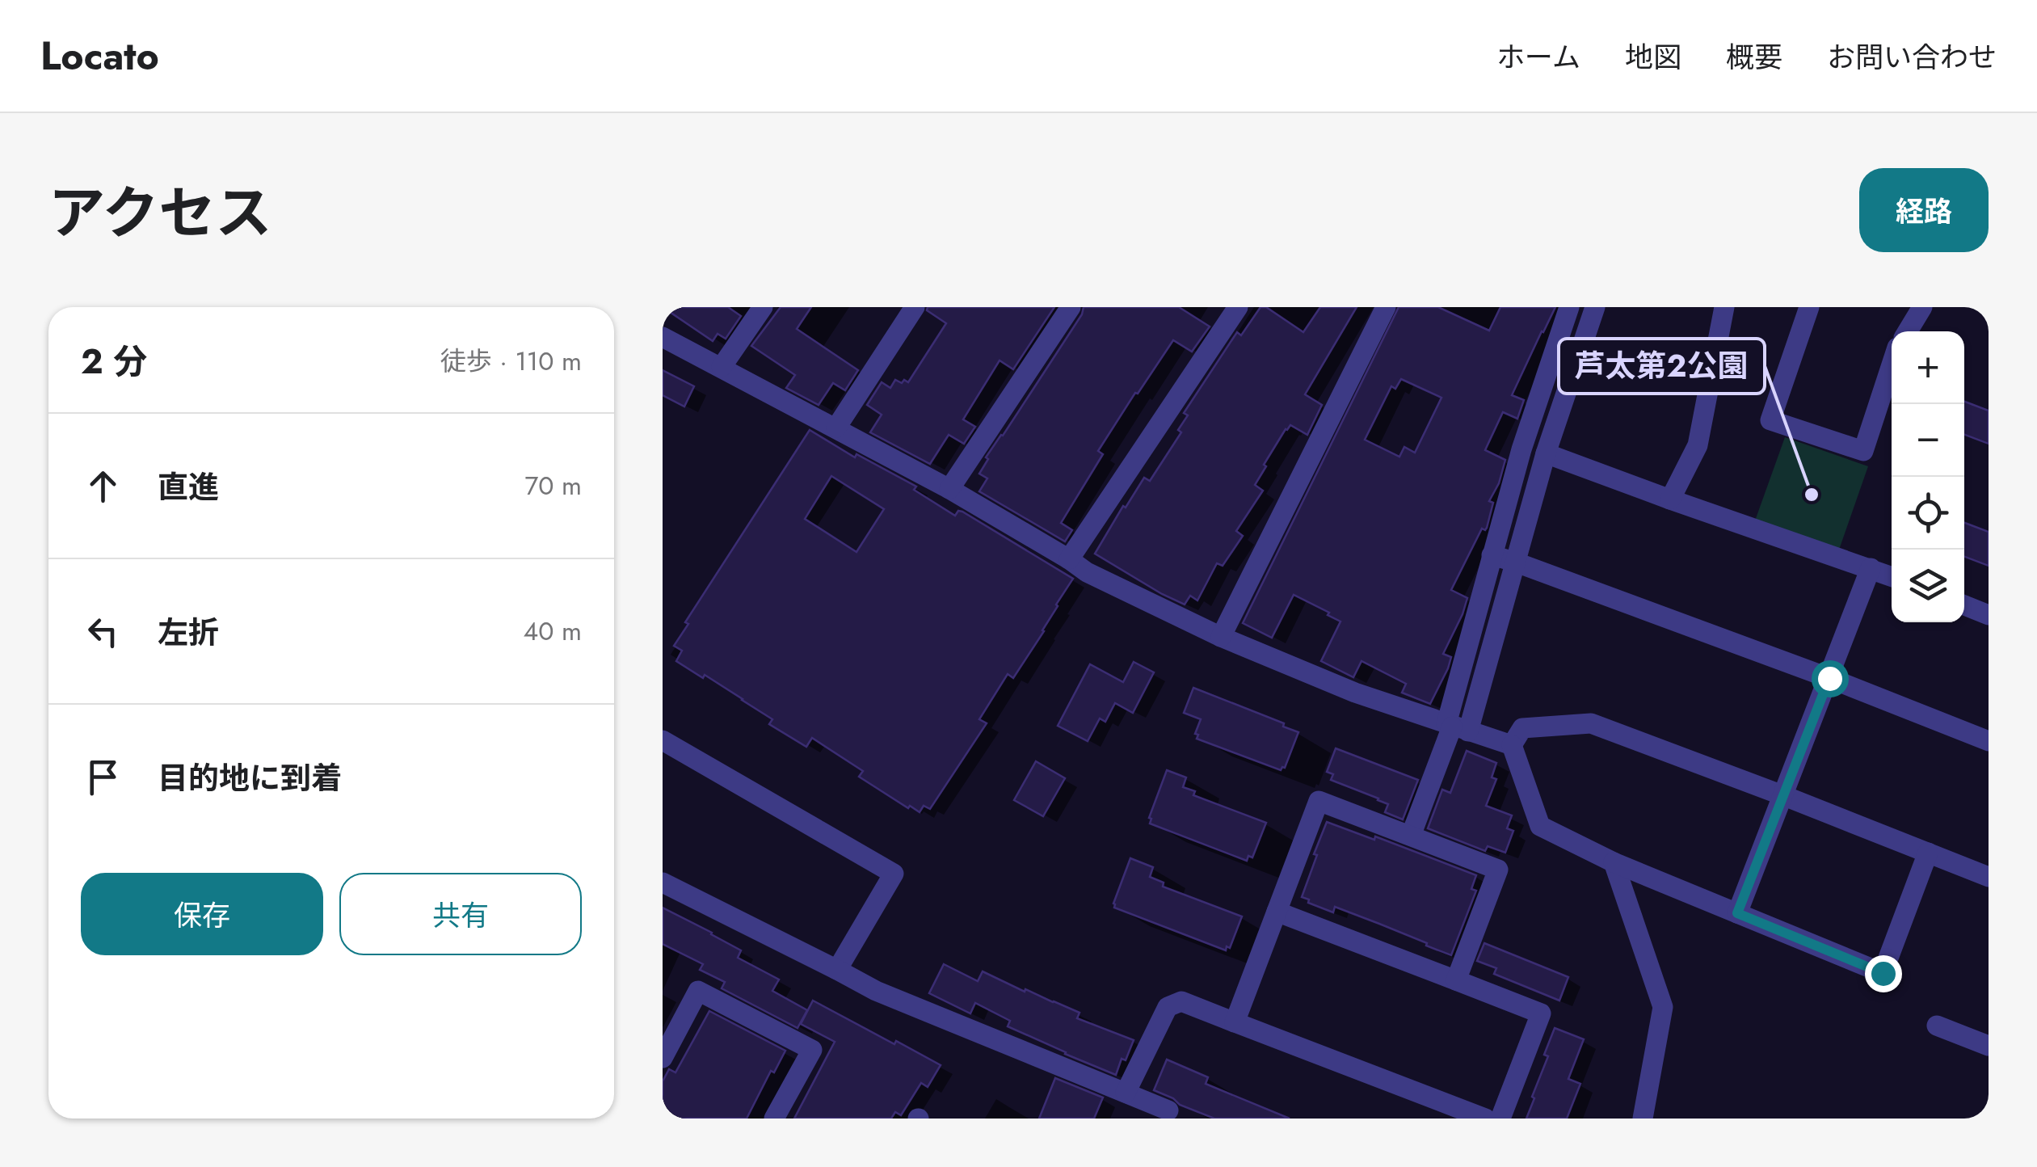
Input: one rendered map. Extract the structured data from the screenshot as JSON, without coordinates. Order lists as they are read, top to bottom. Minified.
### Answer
{"places":["芦太第2公園"],"page":{"header":"Locato","nav":["ホーム","地図","概要","お問い合わせ"],"title":"アクセス","buttons":["経路",["保存","共有"]],"heading":["2 分","徒歩 · 110 m"],"map_buttons":["+","−"],"list":[["直進","70 m"],["左折","40 m"],"目的地に到着"]}}
